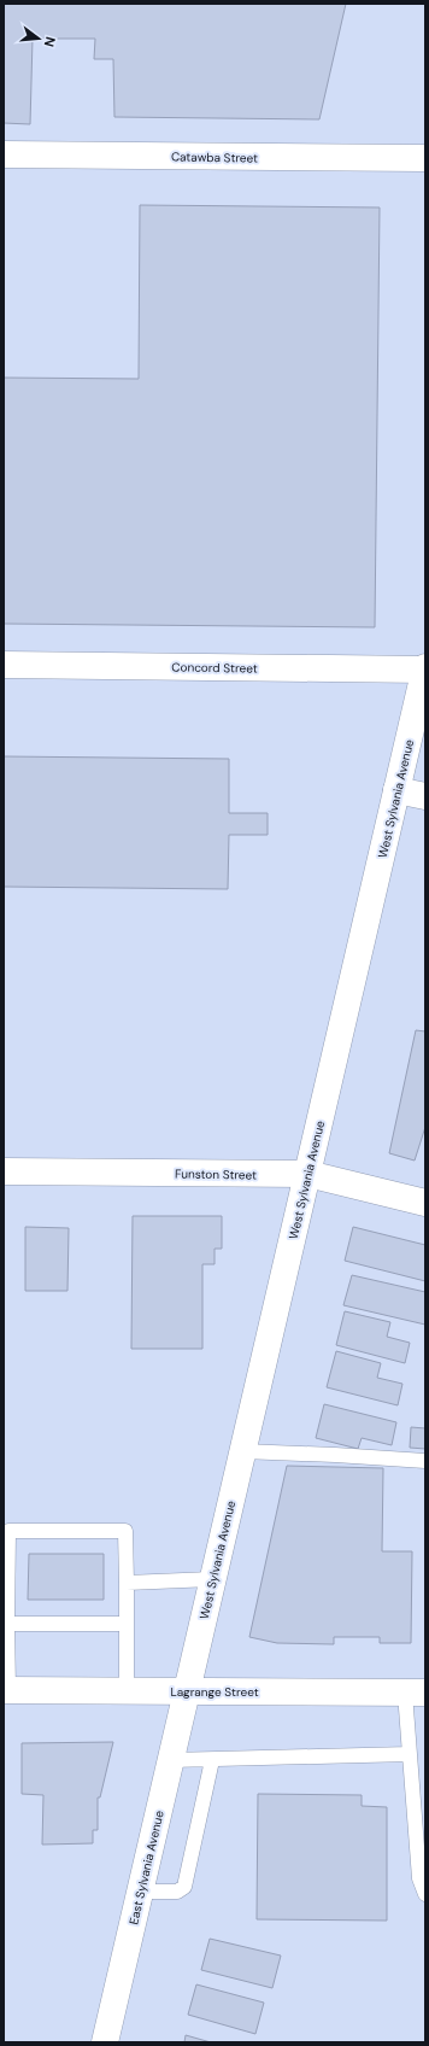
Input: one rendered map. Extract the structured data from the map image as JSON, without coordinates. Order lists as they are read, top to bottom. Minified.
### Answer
{"streets":{"street":["Catawba Street","Concord Street","West Sylvania Avenue","Funston Street","Lagrange Street","East Sylvania Avenue"]},"crossings":[["Concord Street","West Sylvania Avenue"],["West Sylvania Avenue","Funston Street"],["West Sylvania Avenue","Lagrange Street"],["West Sylvania Avenue","East Sylvania Avenue"],["Lagrange Street","East Sylvania Avenue"]],"north":"right"}
